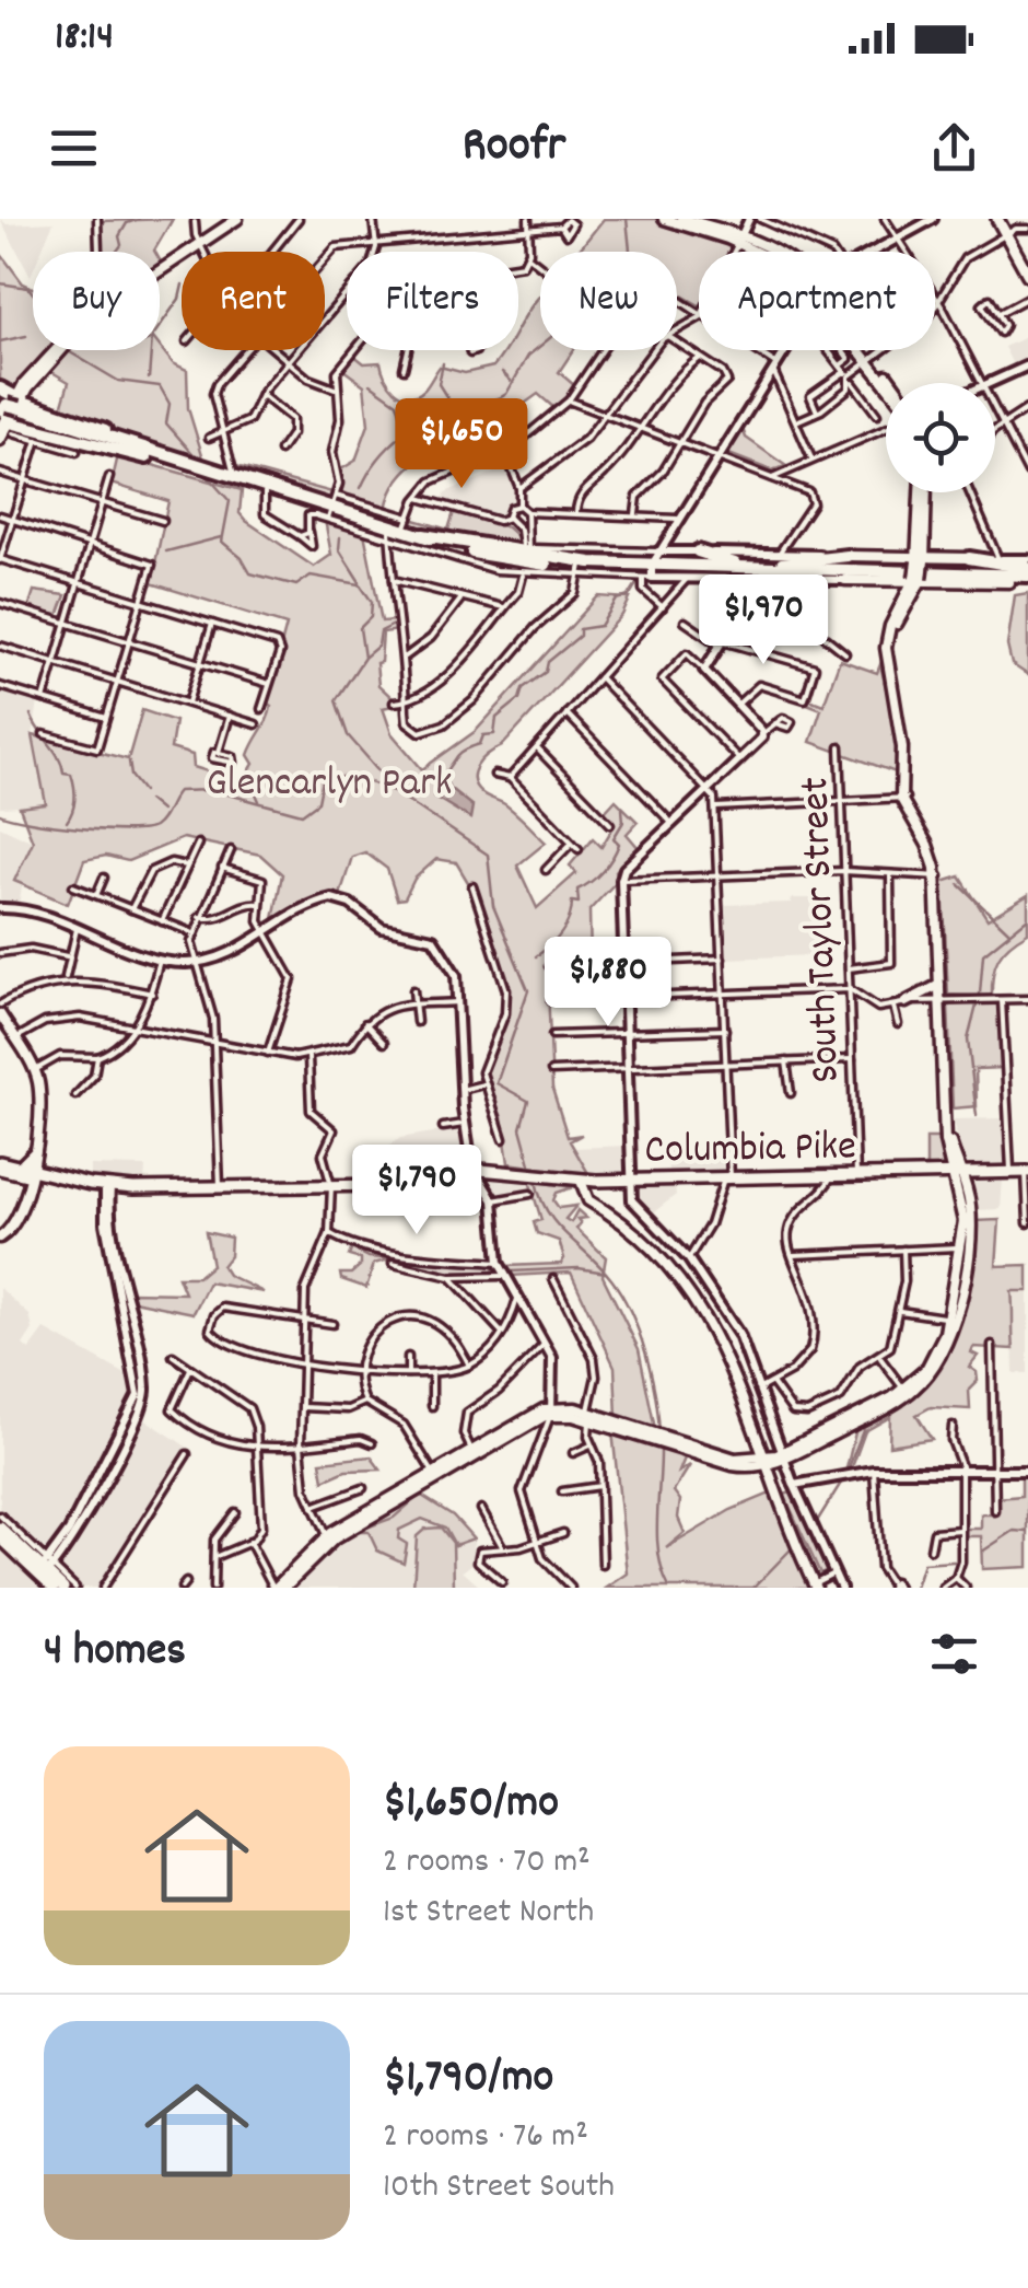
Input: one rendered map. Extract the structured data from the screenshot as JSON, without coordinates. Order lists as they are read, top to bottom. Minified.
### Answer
{"streets":{"main road":["Columbia Pike"],"street":["South Taylor Street"]},"crossings":[["South Taylor Street","Columbia Pike"]],"parks":["Glencarlyn Park"],"page":{"status":"18:14","header":"Roofr","chip":["Buy","Rent","Filters","New","Apartment"],"price":["$1,650","$1,970","$1,880","$1,790"],"heading":"4 homes","list":[{"name":"$1,650/mo","note":"2 rooms · 70 m² · 1st Street North"},{"name":"$1,790/mo","note":"2 rooms · 76 m² · 10th Street South"}]}}
